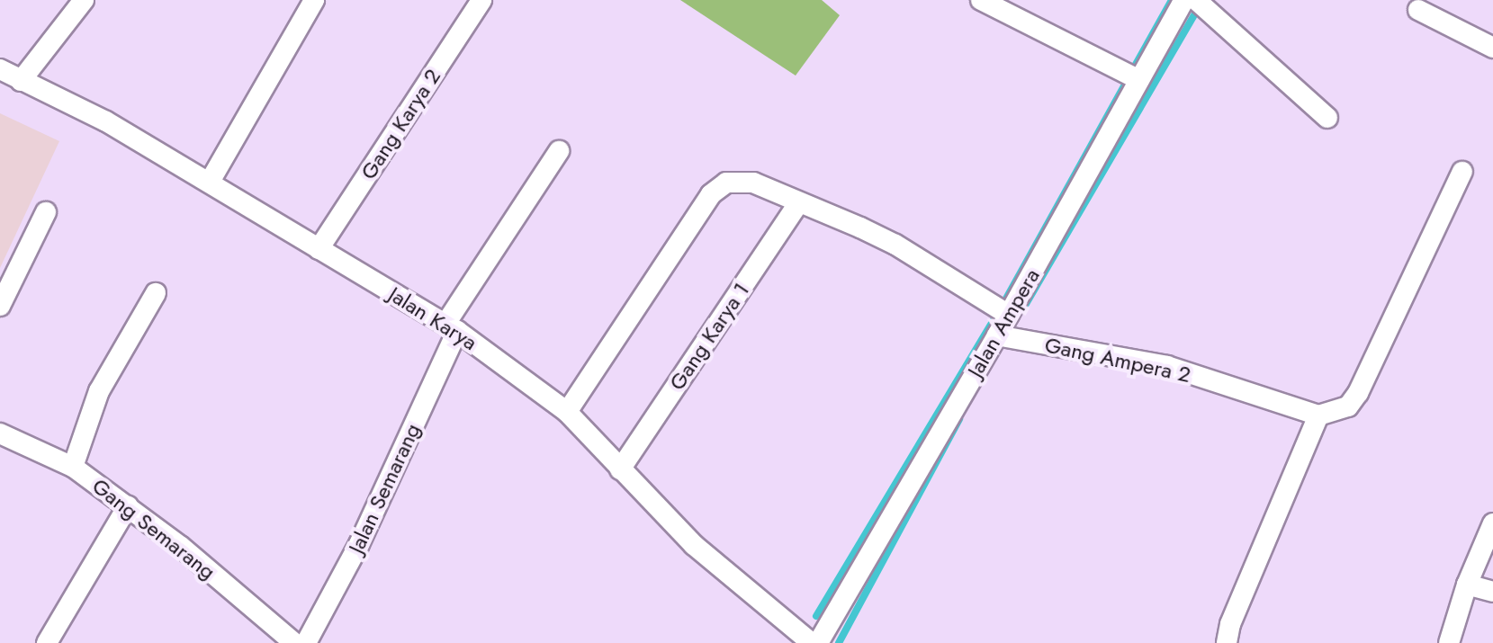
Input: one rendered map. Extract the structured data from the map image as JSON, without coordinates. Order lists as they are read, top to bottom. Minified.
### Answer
{"streets":{"street":["Gang Karya 2","Jalan Karya","Jalan Ampera","Gang Karya 1","Gang Ampera 2","Jalan Semarang","Gang Semarang"]},"crossings":[["Gang Karya 2","Jalan Karya"],["Jalan Karya","Gang Karya 1"],["Jalan Karya","Jalan Semarang"],["Jalan Ampera","Gang Ampera 2"]]}
